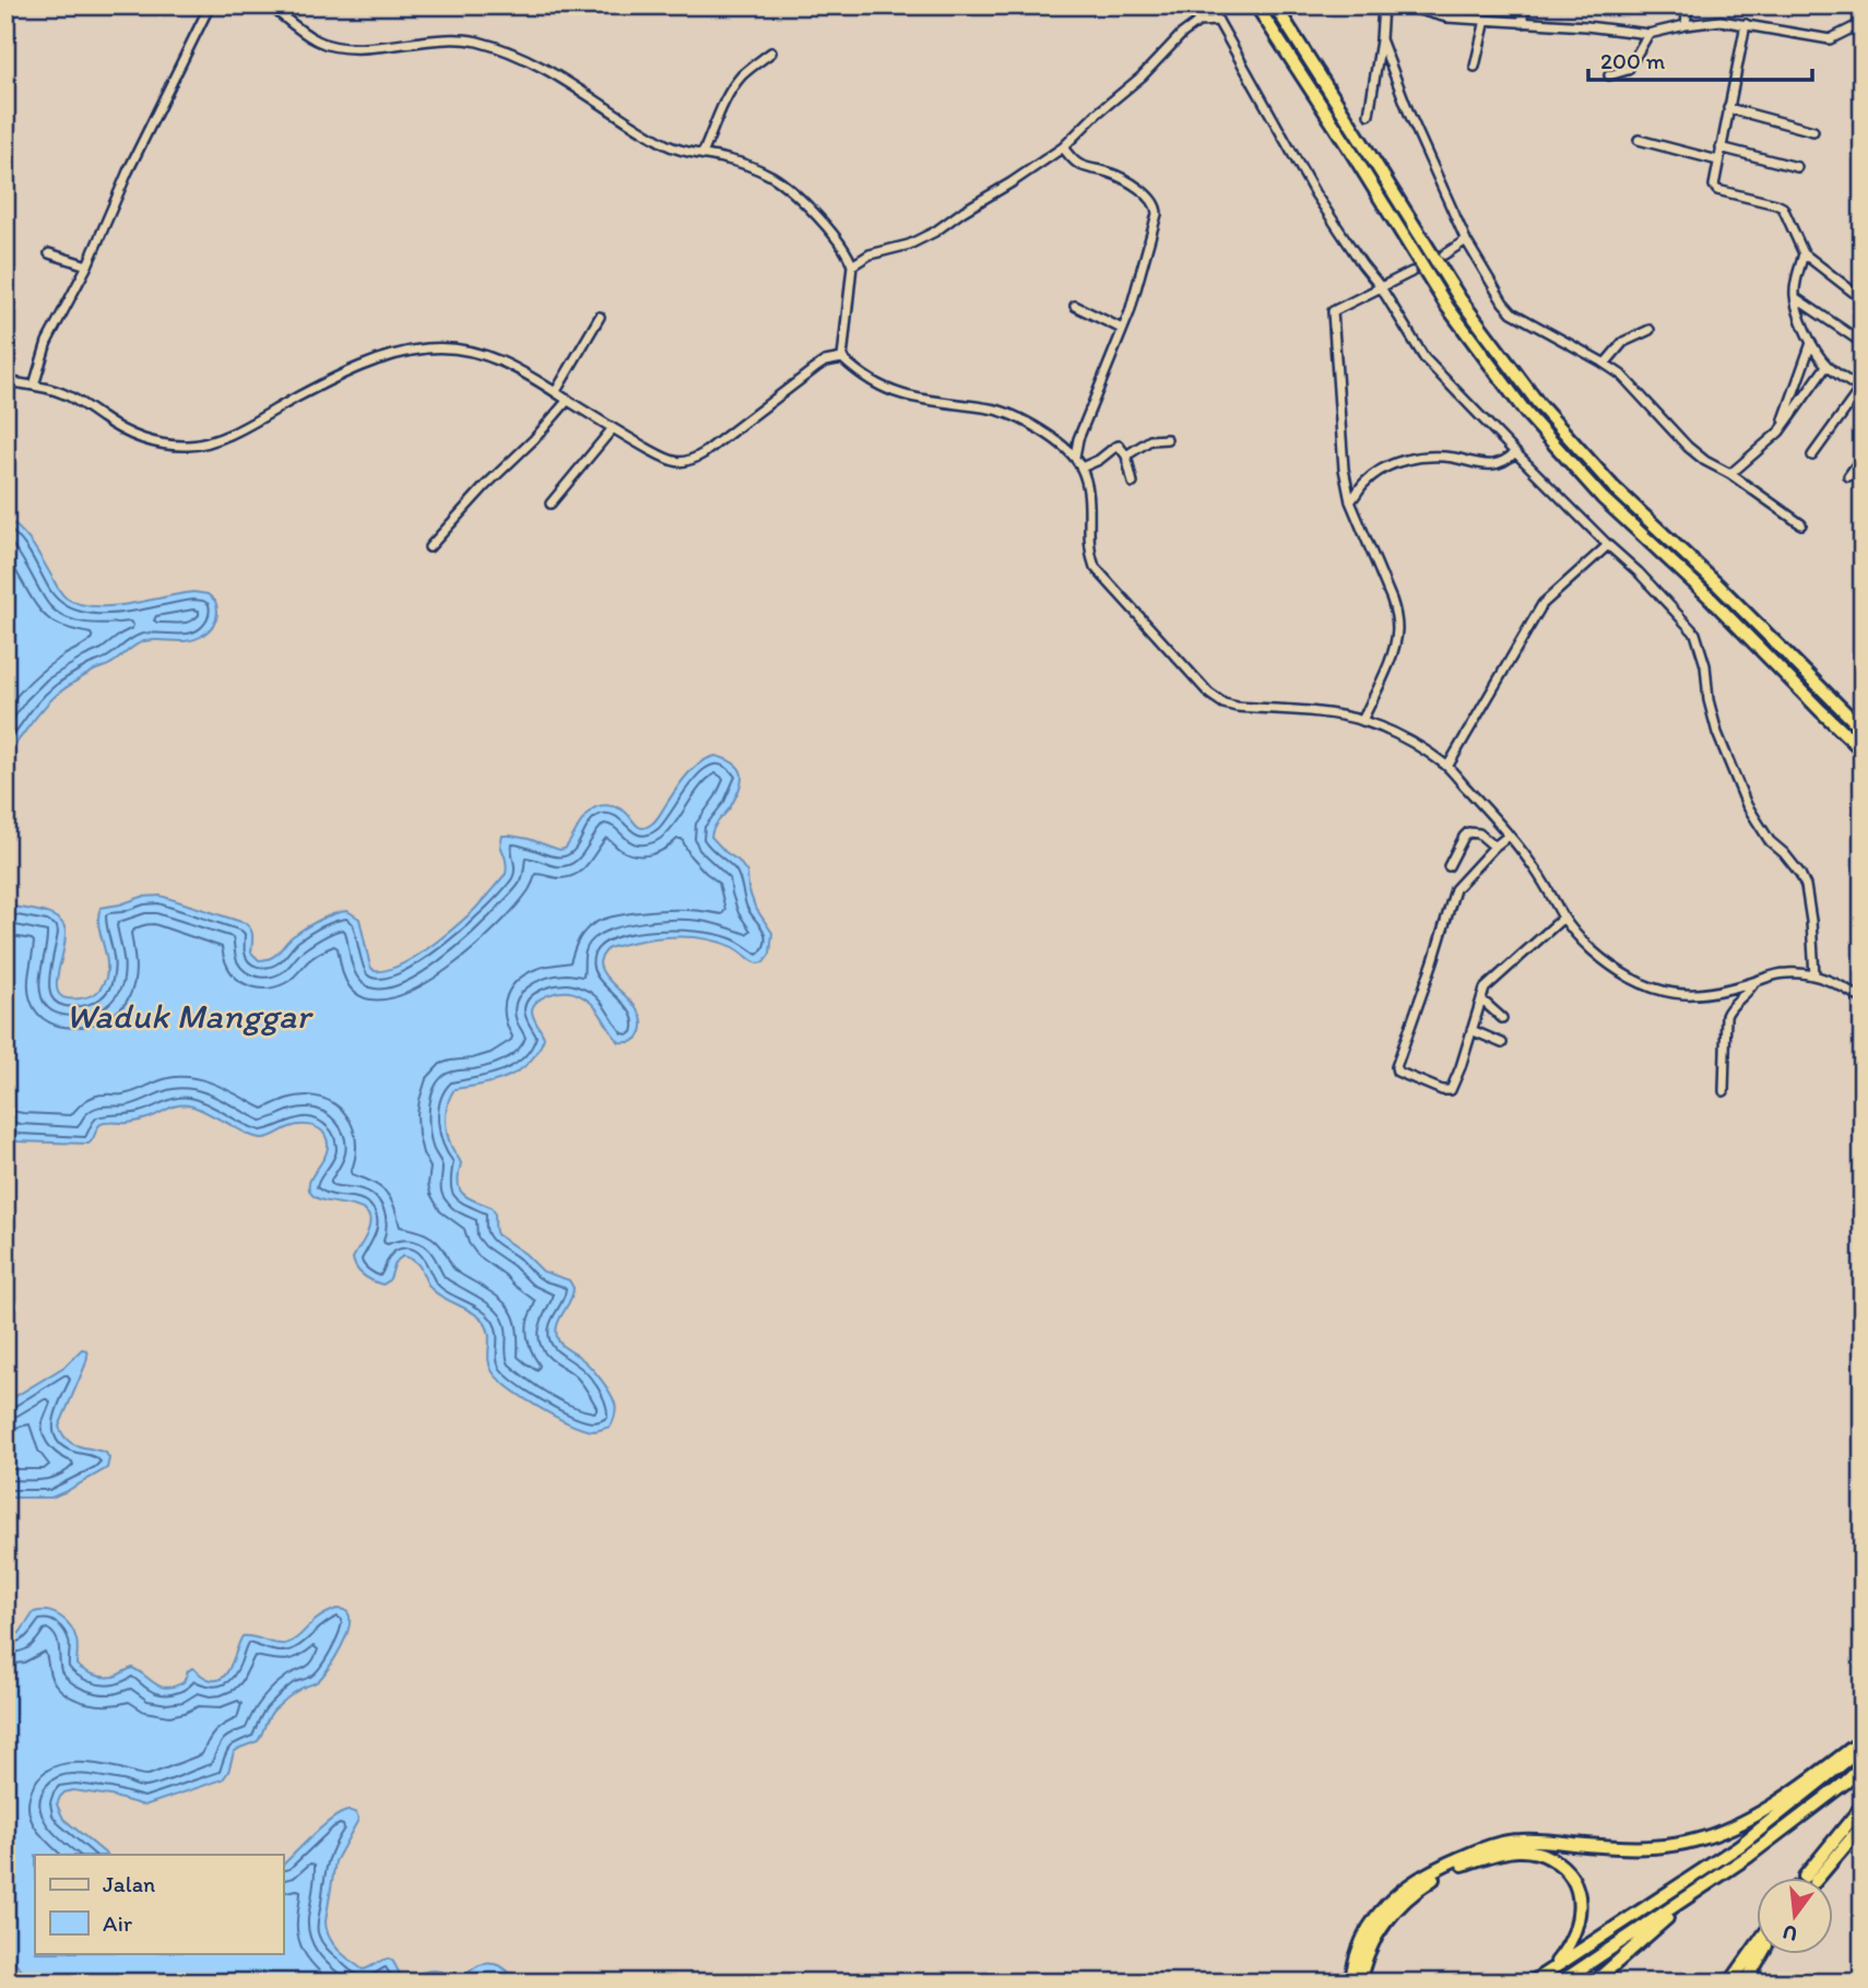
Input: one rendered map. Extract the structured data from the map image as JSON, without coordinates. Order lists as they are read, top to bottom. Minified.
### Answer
{"water":["Waduk Manggar"],"legend":["Jalan","Air"],"scale_bar":"200 m","north":"bottom"}
